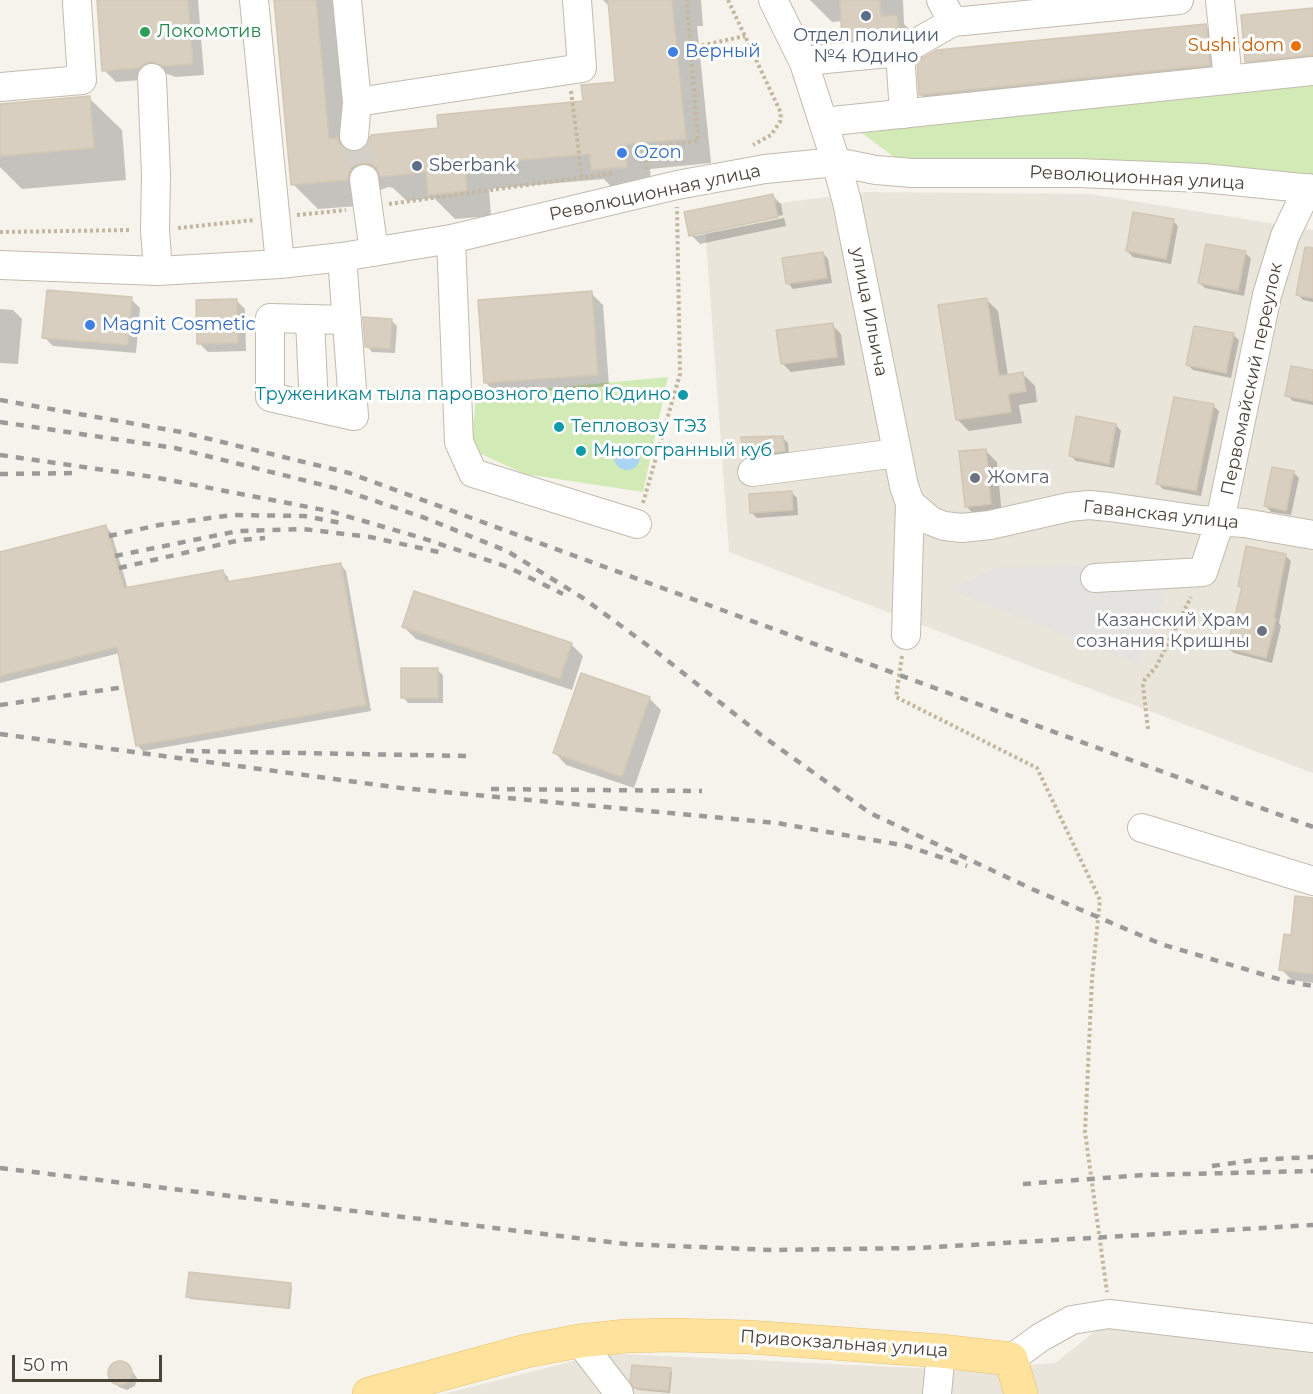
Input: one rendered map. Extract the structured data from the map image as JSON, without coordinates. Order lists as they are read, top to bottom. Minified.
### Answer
{"streets":{"main road":["Привокзальная улица"],"street":["Революционная улица","улица Ильича","Первомайский переулок","Гаванская улица"]},"crossings":[["Революционная улица","улица Ильича"],["Революционная улица","Первомайский переулок"],["улица Ильича","Гаванская улица"],["Первомайский переулок","Гаванская улица"]],"places":["Отдел полиции №4 Юдино","Локомотив","Sushi dom","Верный","Ozon","Sberbank","Magnit Cosmetic","Труженикам тыла паровозного депо Юдино","Тепловозу ТЭ3","Многогранный куб","Жомга","Казанский Храм сознания Кришны"],"scale_bar":"50 m"}
